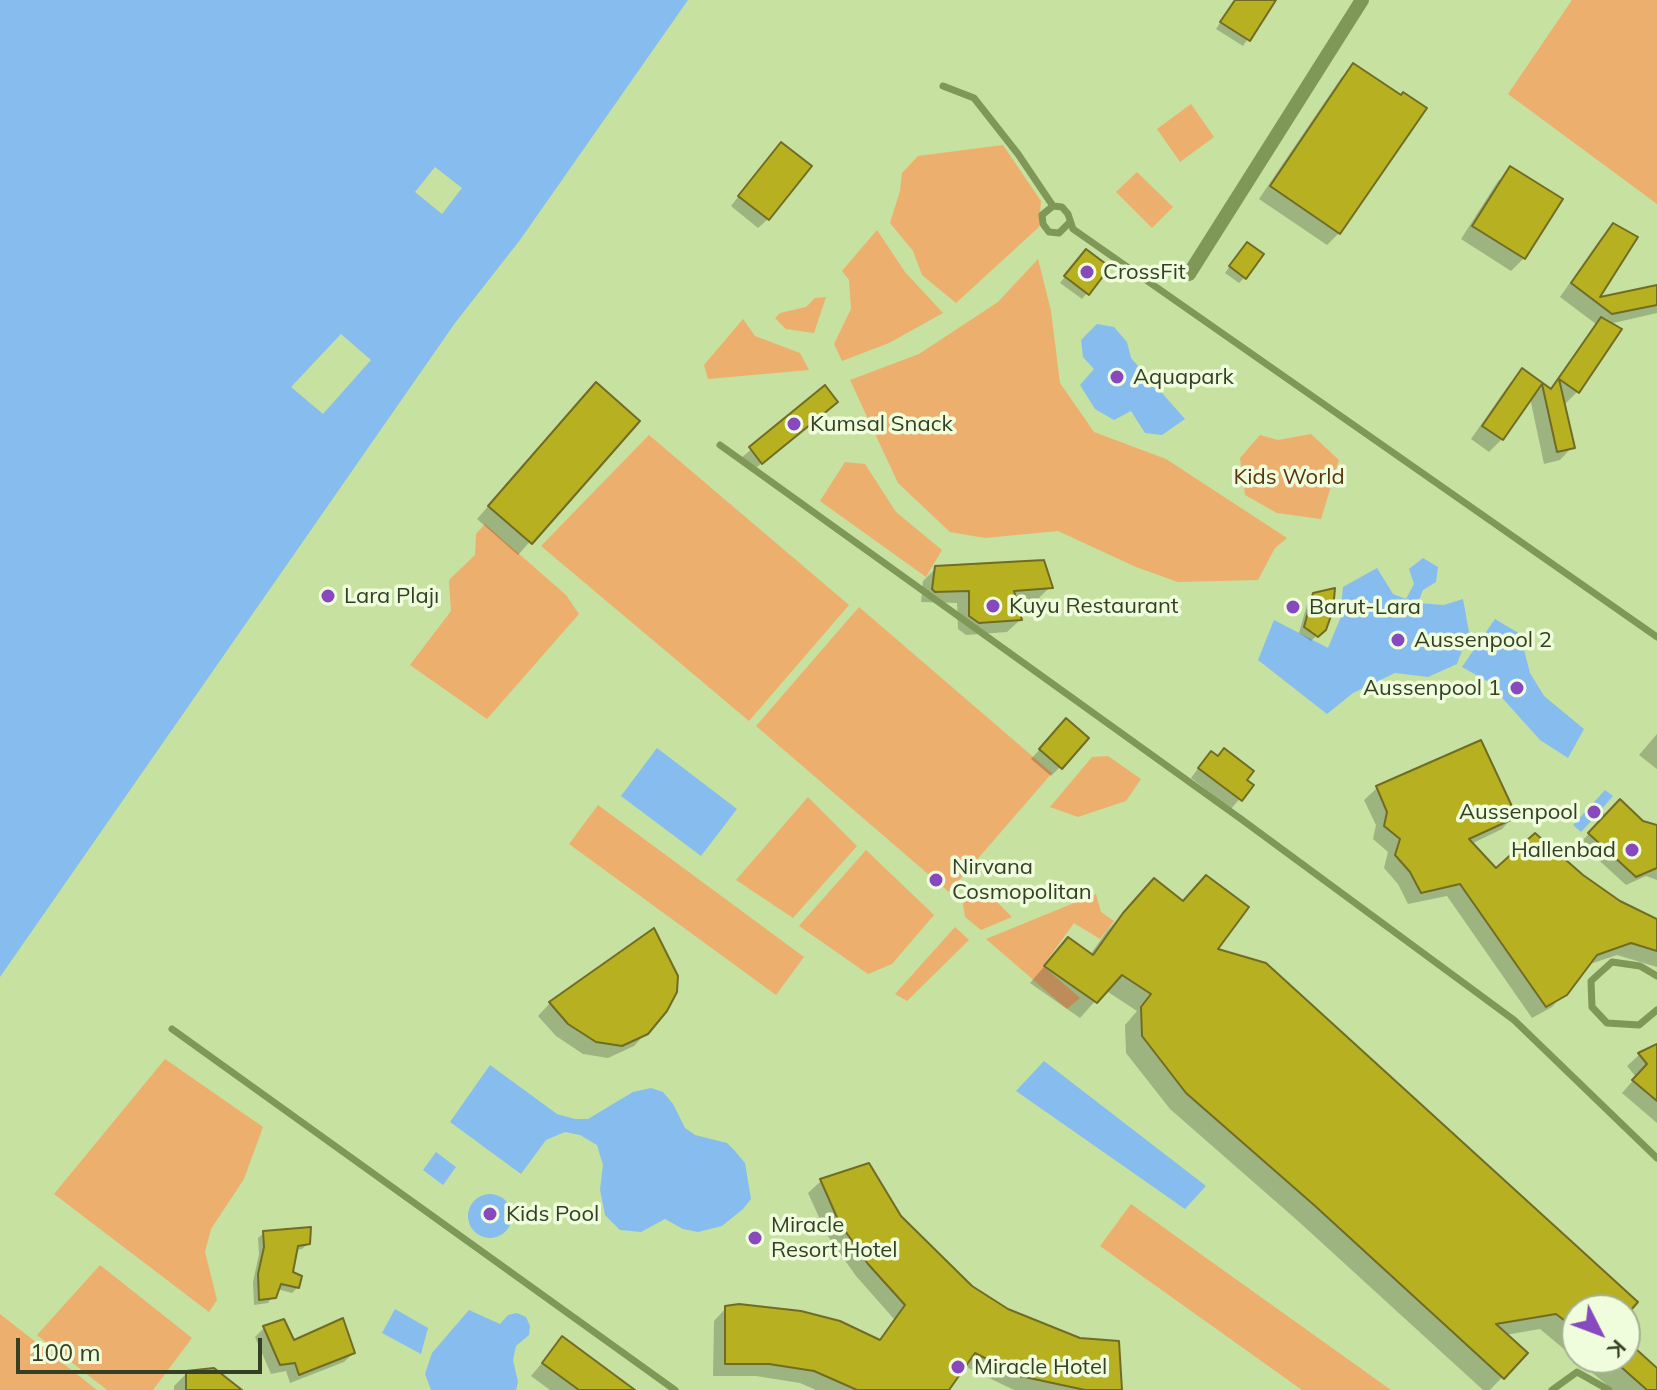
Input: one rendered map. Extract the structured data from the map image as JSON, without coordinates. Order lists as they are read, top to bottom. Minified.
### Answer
{"parks":["Kids World"],"places":["CrossFit","Aquapark","Kumsal Snack","Lara Plajı","Kuyu Restaurant","Barut-Lara","Aussenpool 2","Aussenpool 1","Aussenpool","Hallenbad","Nirvana Cosmopolitan","Kids Pool","Miracle Resort Hotel","Miracle Hotel"],"scale_bar":"100 m","north":"bottom right"}
